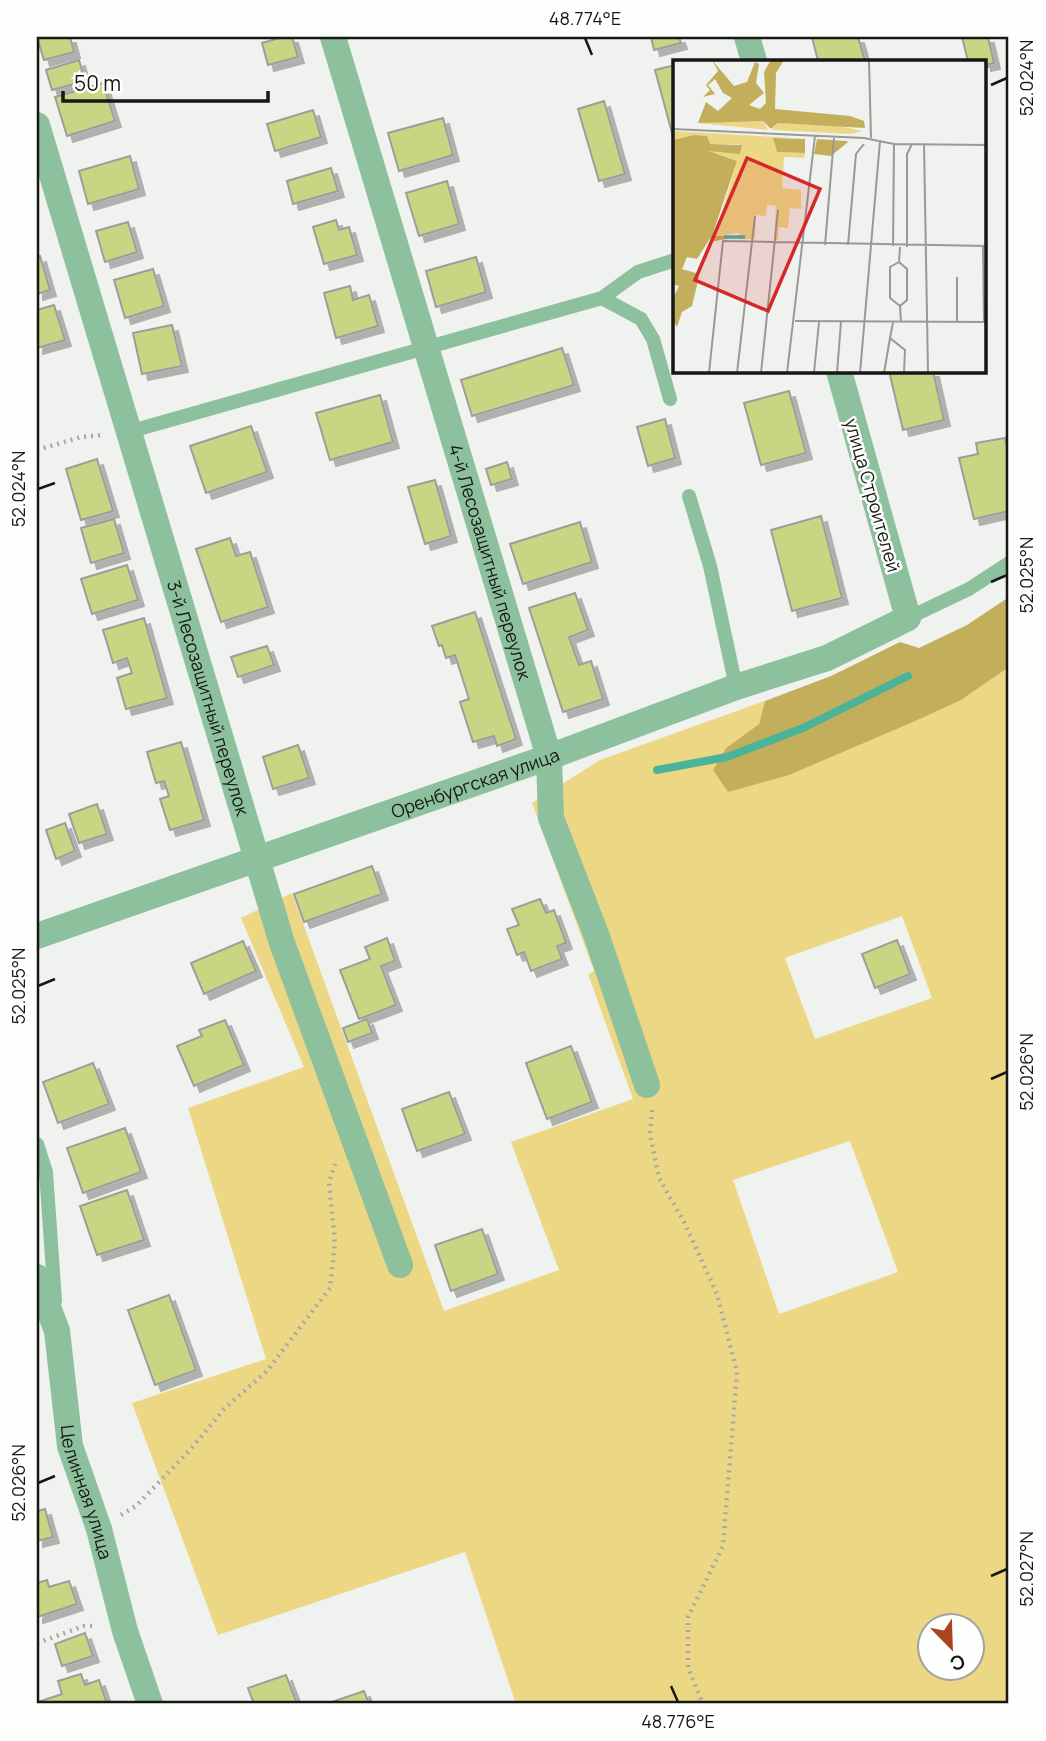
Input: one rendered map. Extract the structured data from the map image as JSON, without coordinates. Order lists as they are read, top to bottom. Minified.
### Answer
{"streets":{"street":["улица Строителей","4-й Лесозащитный переулок","3-й Лесозащитный переулок","Оренбургская улица","Целинная улица"]},"crossings":[["улица Строителей","Оренбургская улица"],["4-й Лесозащитный переулок","Оренбургская улица"],["3-й Лесозащитный переулок","Оренбургская улица"]],"scale_bar":"50 m","north":"bottom right","coordinates":["48.774°E","52.024°N","52.025°N","52.026°N","52.027°N","48.776°E"]}
